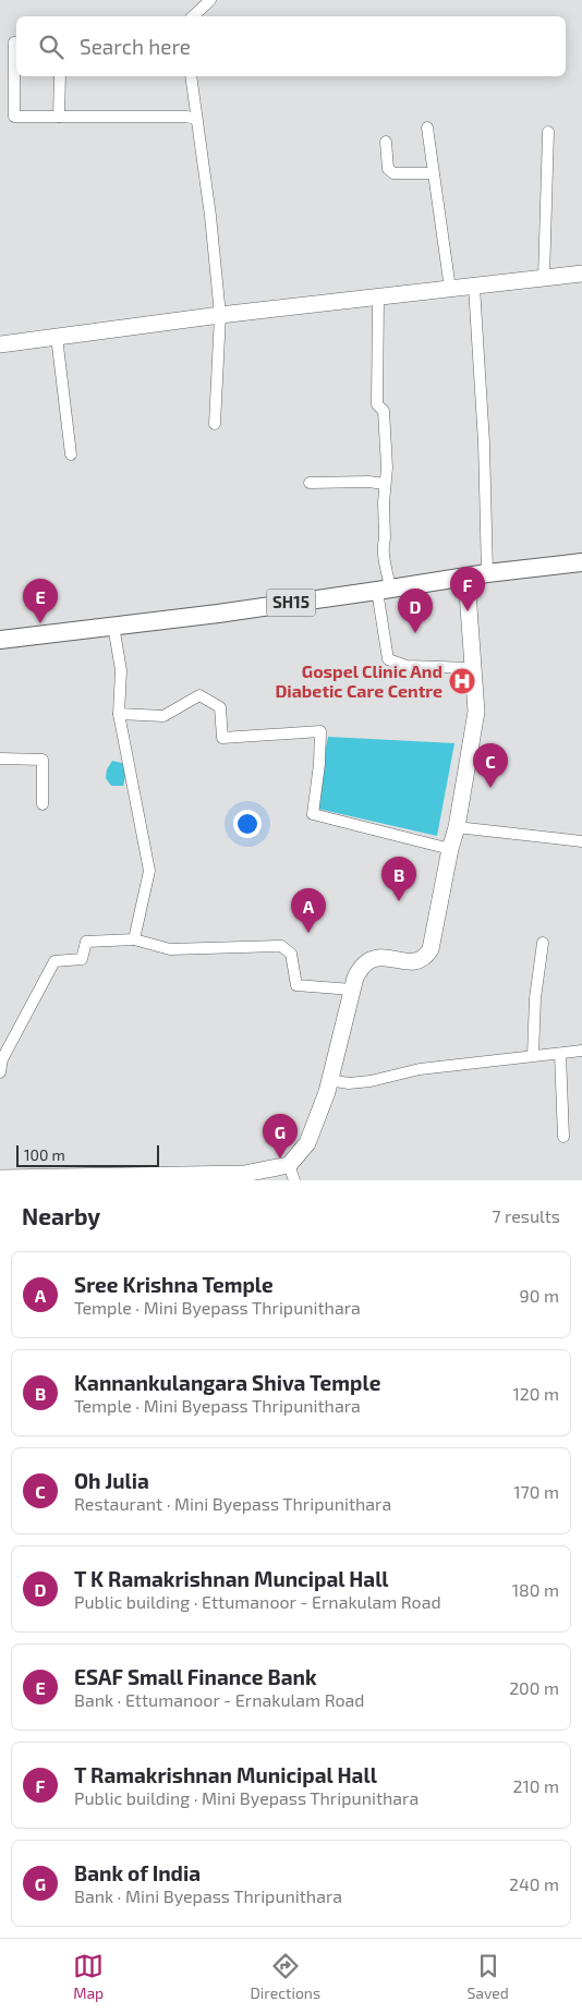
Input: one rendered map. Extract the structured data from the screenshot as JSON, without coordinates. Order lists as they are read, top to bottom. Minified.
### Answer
{"streets":{"main road":["SH15"]},"places":{"hospital":["Gospel Clinic And Diabetic Care Centre"]},"scale_bar":"100 m","page":{"search":"Search here","pins":["F","E","D","C","B","A","G"],"scale":"100 m","heading":["Nearby","7 results"],"list":[{"mark":"A","name":"Sree Krishna Temple","note":"Temple · Mini Byepass Thripunithara","value":"90 m"},{"mark":"B","name":"Kannankulangara Shiva Temple","note":"Temple · Mini Byepass Thripunithara","value":"120 m"},{"mark":"C","name":"Oh Julia","note":"Restaurant · Mini Byepass Thripunithara","value":"170 m"},{"mark":"D","name":"T K Ramakrishnan Muncipal Hall","note":"Public building · Ettumanoor - Ernakulam Road","value":"180 m"},{"mark":"E","name":"ESAF Small Finance Bank","note":"Bank · Ettumanoor - Ernakulam Road","value":"200 m"},{"mark":"F","name":"T Ramakrishnan Municipal Hall","note":"Public building · Mini Byepass Thripunithara","value":"210 m"},{"mark":"G","name":"Bank of India","note":"Bank · Mini Byepass Thripunithara","value":"240 m"}],"nav":["Map","Directions","Saved"]}}
